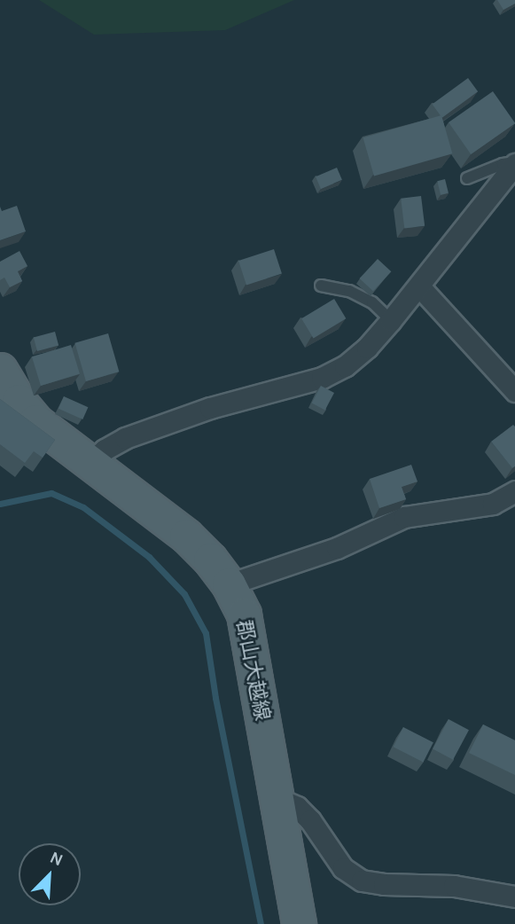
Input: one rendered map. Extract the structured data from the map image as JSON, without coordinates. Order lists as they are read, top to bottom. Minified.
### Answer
{"streets":{"main road":["郡山大越線"]},"north":"top right"}
